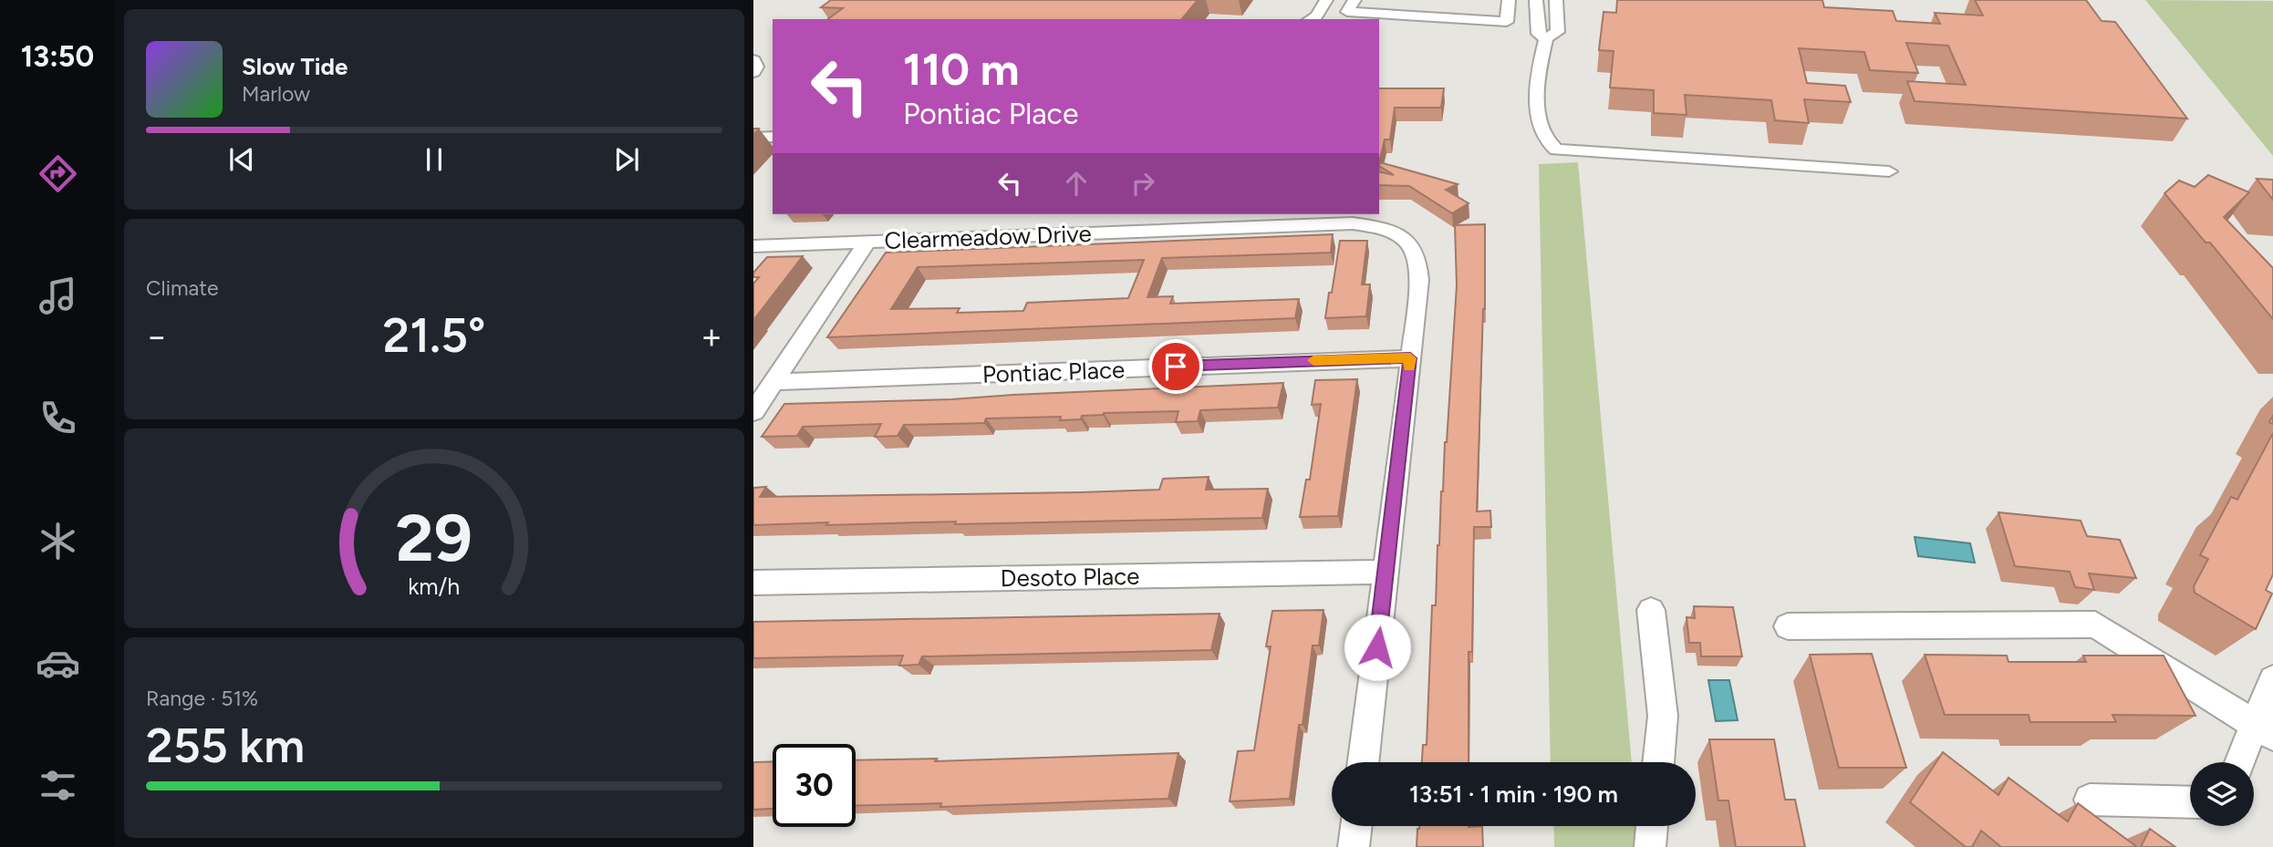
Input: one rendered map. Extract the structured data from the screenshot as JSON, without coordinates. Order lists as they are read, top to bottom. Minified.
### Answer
{"streets":{"street":["Clearmeadow Drive","Pontiac Place","Desoto Place"]},"crossings":[["Clearmeadow Drive","Pontiac Place"],["Clearmeadow Drive","Desoto Place"]],"page":{"tabs":"13:50","turn":["110 m","Pontiac Place"],"song":["Slow Tide","Marlow"],"tile":["Climate",["Range · 51%","255 km"]],"heat":["−","21.5°","+"],"limit":"30","trip":"13:51 · 1 min · 190 m","gauge":["29","km/h"]}}
